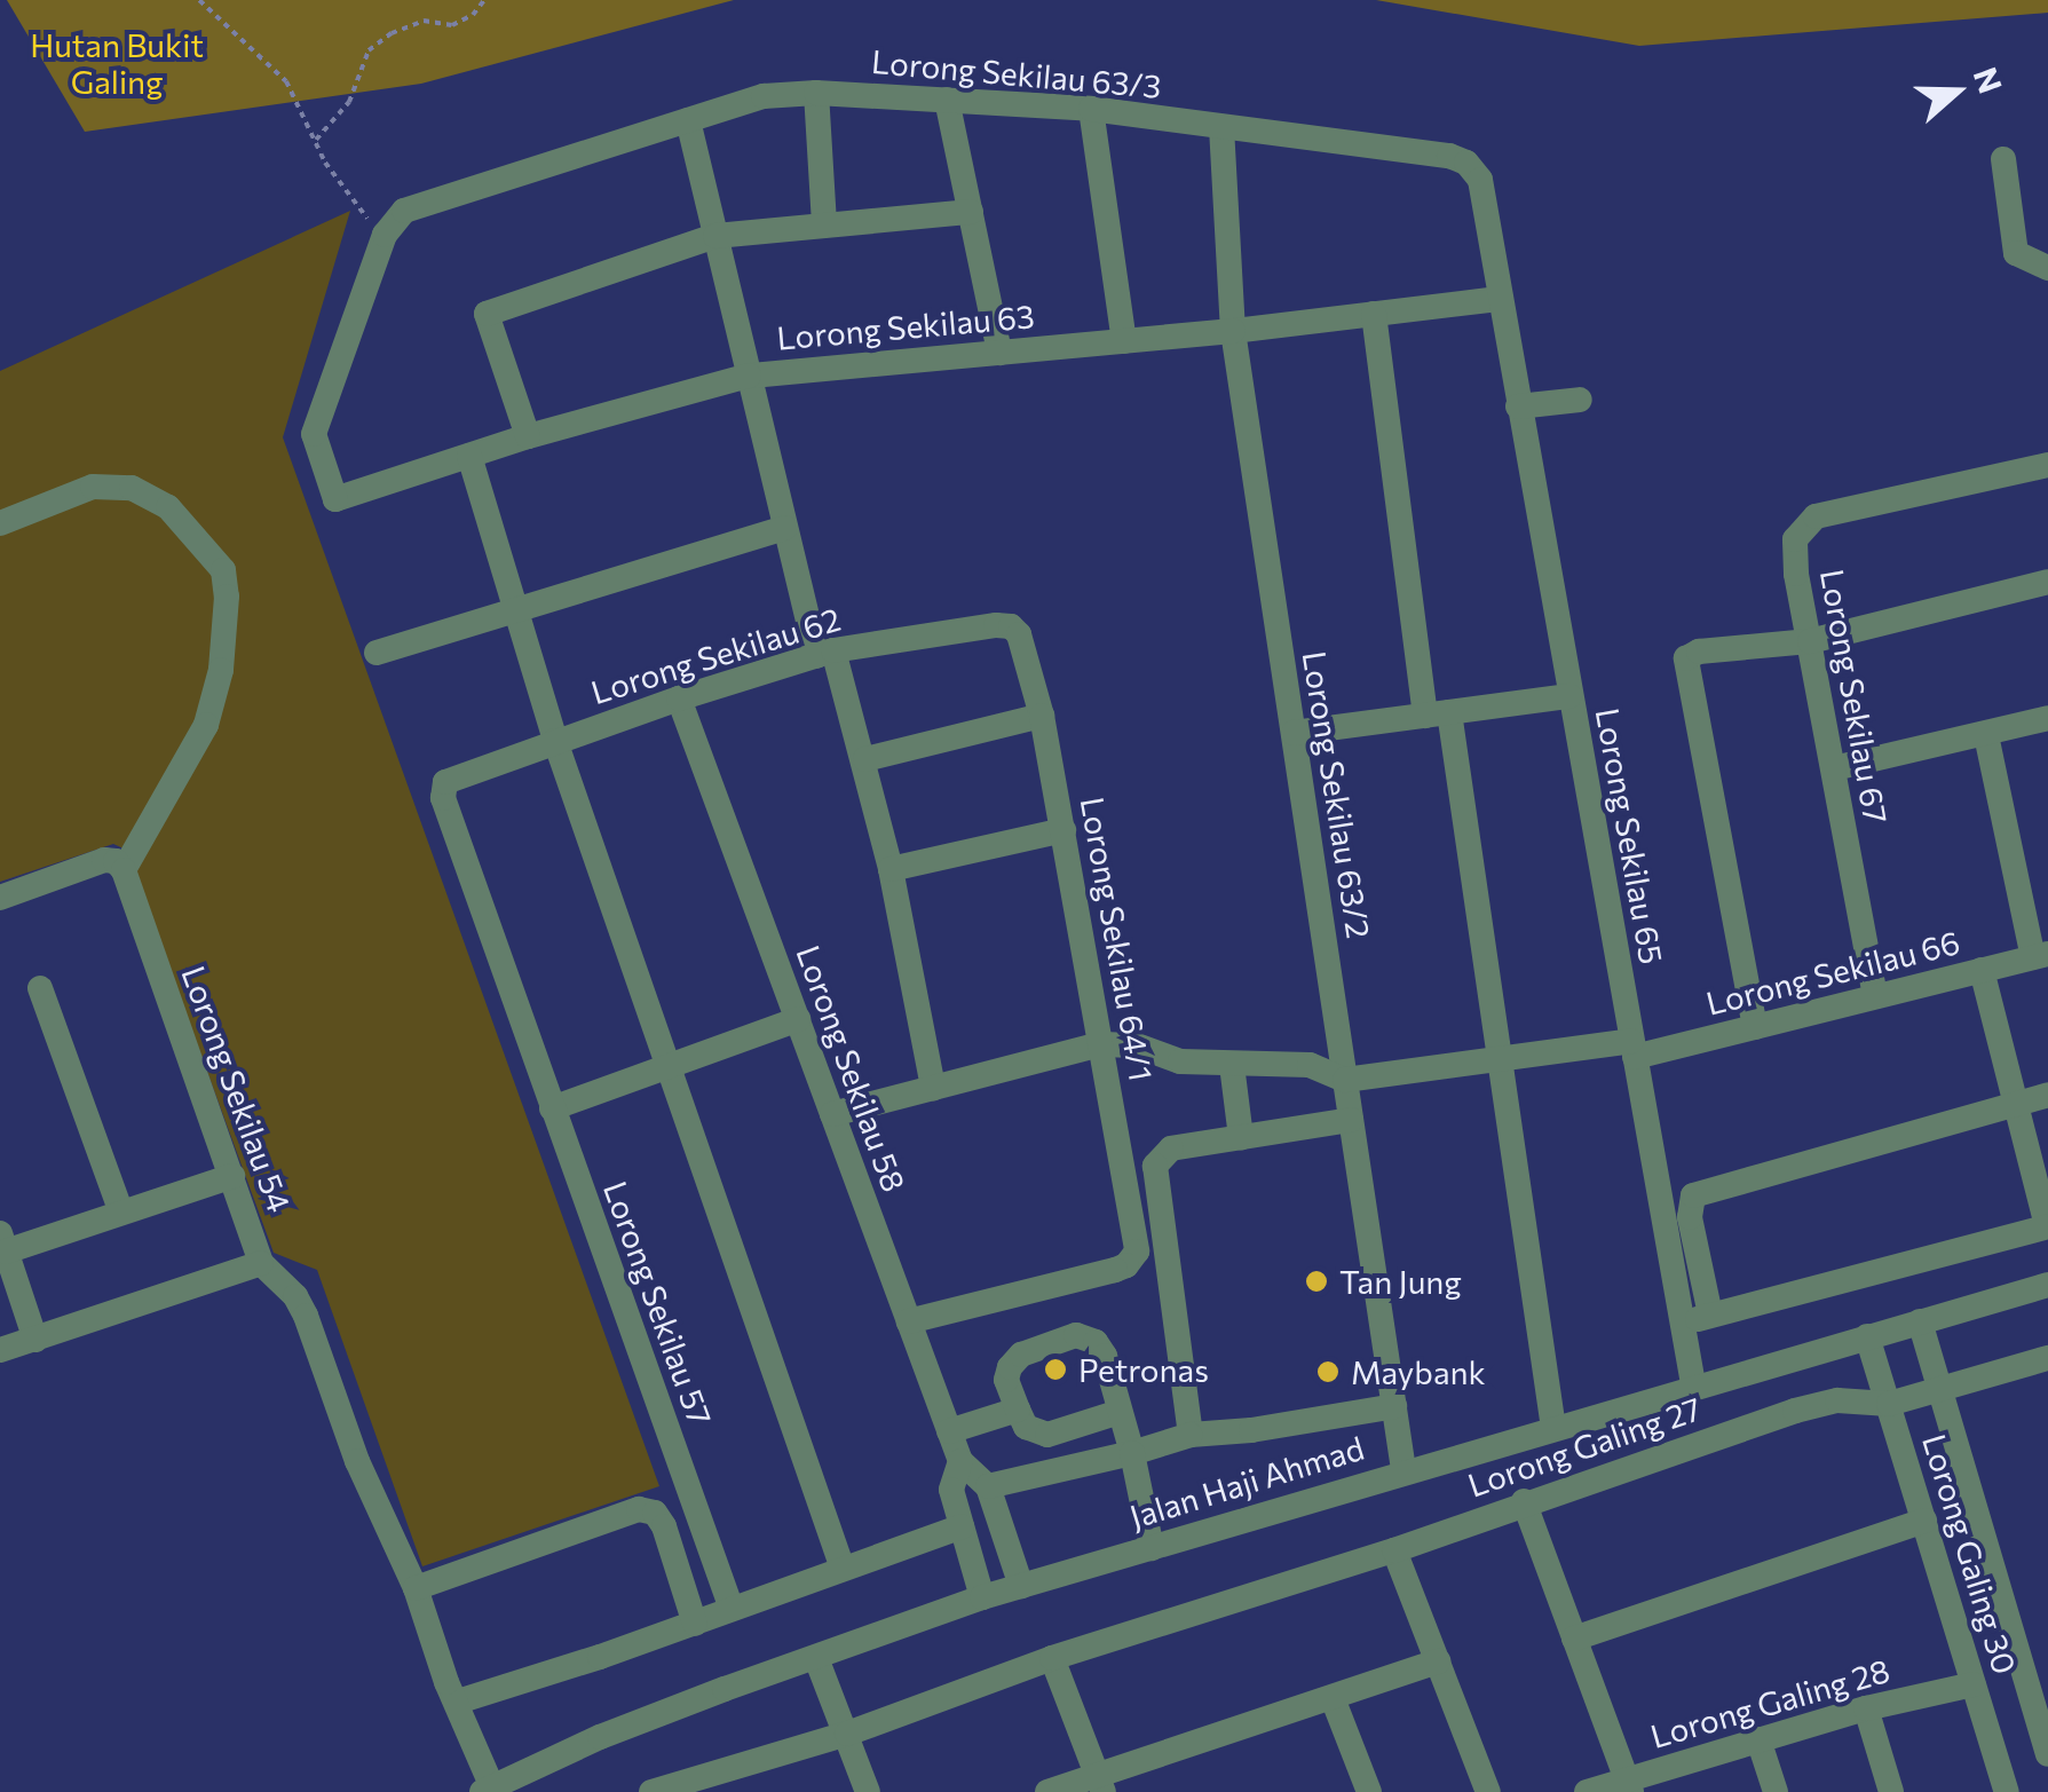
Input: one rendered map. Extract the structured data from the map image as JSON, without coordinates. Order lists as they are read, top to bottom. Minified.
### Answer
{"streets":{"street":["Lorong Sekilau 63/3","Lorong Sekilau 63","Lorong Sekilau 62","Lorong Sekilau 67","Lorong Sekilau 63/2","Lorong Sekilau 65","Lorong Sekilau 64/1","Lorong Sekilau 66","Lorong Sekilau 58","Lorong Sekilau 54","Lorong Sekilau 57","Lorong Galing 27","Jalan Haji Ahmad","Lorong Galing 30","Lorong Galing 28"]},"crossings":[["Lorong Sekilau 63/3","Lorong Sekilau 63"],["Lorong Sekilau 63/3","Lorong Sekilau 63/2"],["Lorong Sekilau 63/3","Lorong Sekilau 65"],["Lorong Sekilau 63","Lorong Sekilau 63/2"],["Lorong Sekilau 63","Lorong Sekilau 65"],["Lorong Sekilau 62","Lorong Sekilau 64/1"],["Lorong Sekilau 62","Lorong Sekilau 58"],["Lorong Sekilau 62","Lorong Sekilau 57"],["Lorong Sekilau 67","Lorong Sekilau 66"],["Lorong Sekilau 63/2","Lorong Sekilau 66"],["Lorong Sekilau 63/2","Jalan Haji Ahmad"],["Lorong Sekilau 65","Lorong Sekilau 66"],["Lorong Sekilau 65","Jalan Haji Ahmad"],["Lorong Sekilau 64/1","Lorong Sekilau 58"],["Lorong Sekilau 58","Jalan Haji Ahmad"],["Lorong Galing 27","Lorong Galing 30"],["Jalan Haji Ahmad","Lorong Galing 30"],["Lorong Galing 30","Lorong Galing 28"]],"parks":["Hutan Bukit Galing"],"places":["Tan Jung","Petronas","Maybank"],"north":"right"}
